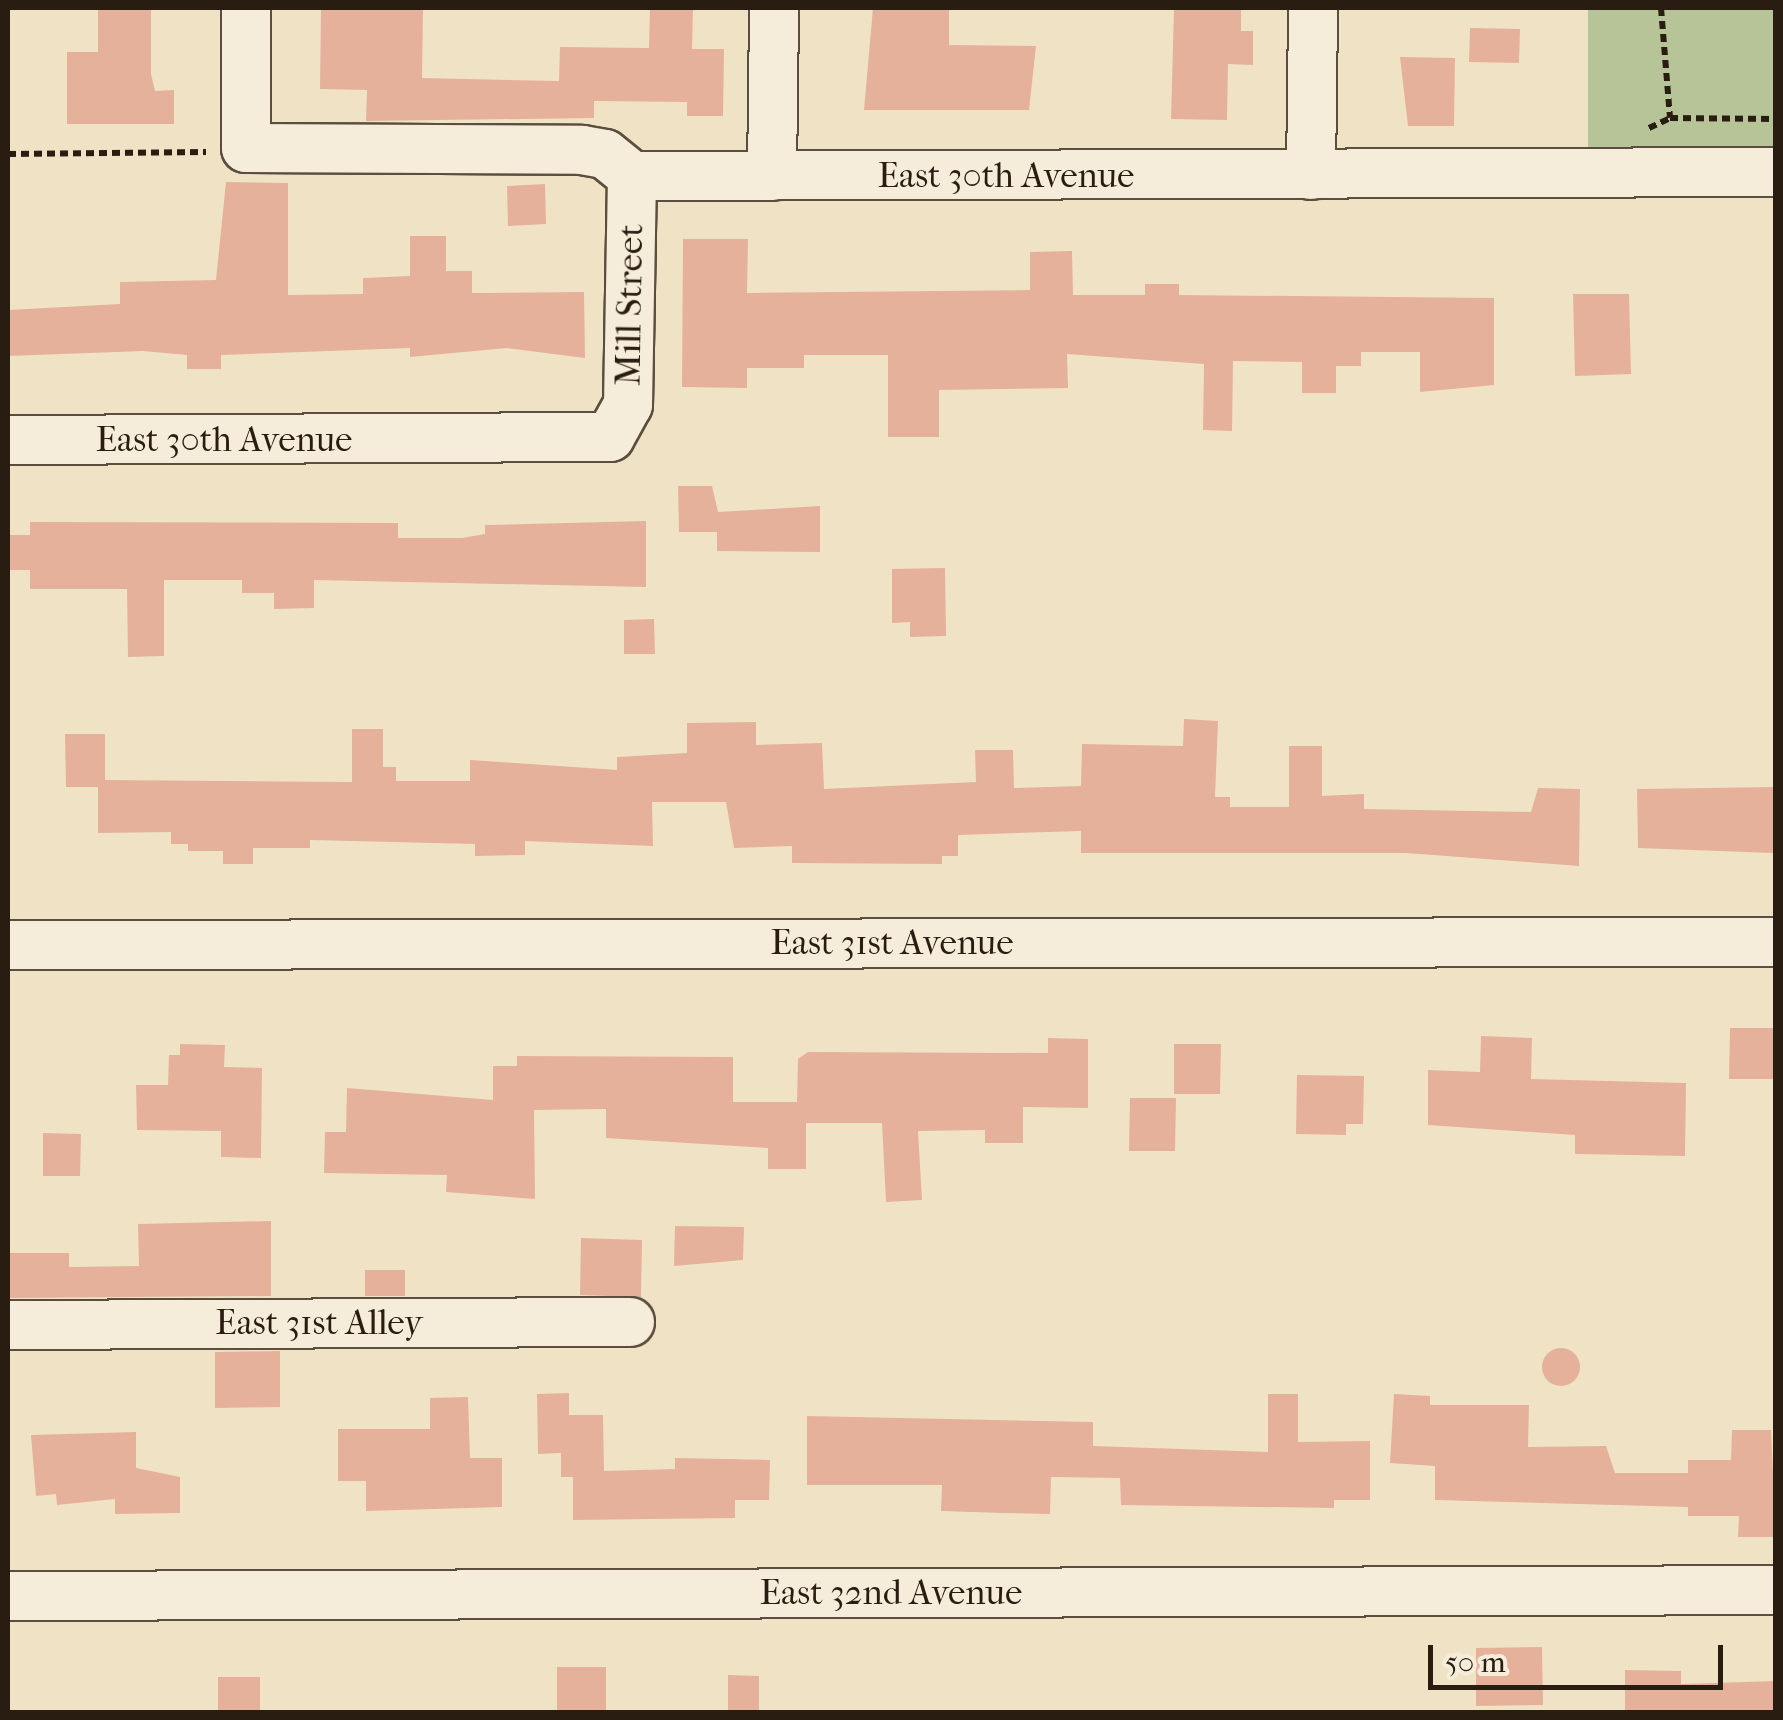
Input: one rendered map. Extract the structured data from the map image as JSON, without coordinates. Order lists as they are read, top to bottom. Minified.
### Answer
{"streets":{"street":["East 30th Avenue","Mill Street","East 31st Avenue","East 31st Alley","East 32nd Avenue"]},"crossings":[["East 30th Avenue","Mill Street"]],"scale_bar":"50 m"}
